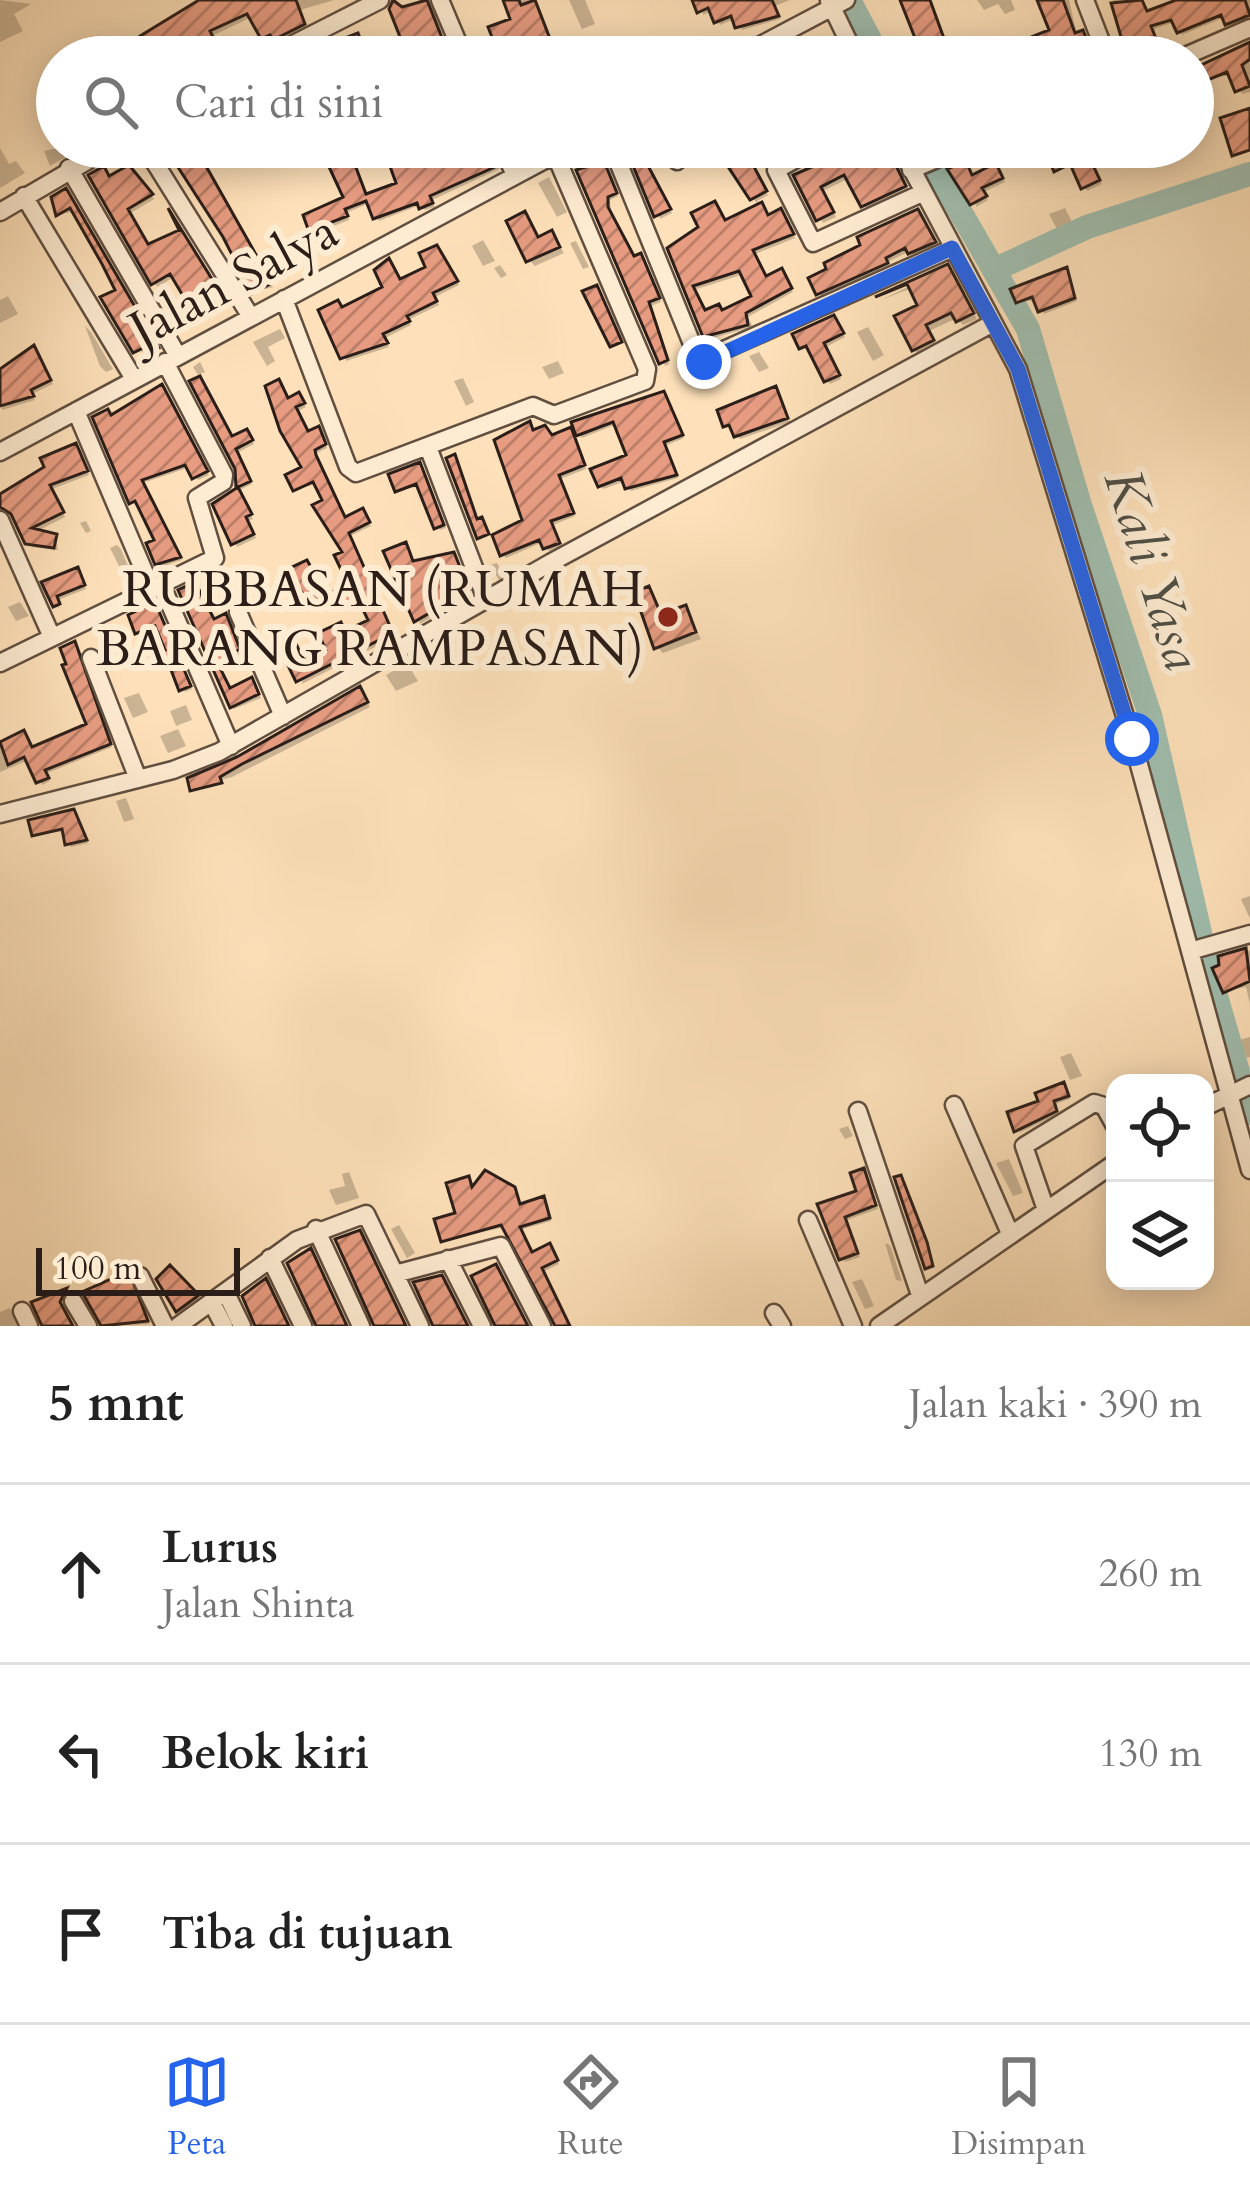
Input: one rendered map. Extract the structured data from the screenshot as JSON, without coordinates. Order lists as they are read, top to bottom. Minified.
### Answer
{"streets":{"street":["Jalan Salya"]},"water":["Kali Yasa"],"places":["RUBBASAN (RUMAH BARANG RAMPASAN)"],"scale_bar":"100 m","page":{"search":"Cari di sini","scale":"100 m","heading":["5 mnt","Jalan kaki · 390 m"],"list":[["Lurus","Jalan Shinta","260 m"],["Belok kiri","130 m"],"Tiba di tujuan"],"nav":["Peta","Rute","Disimpan"]}}
